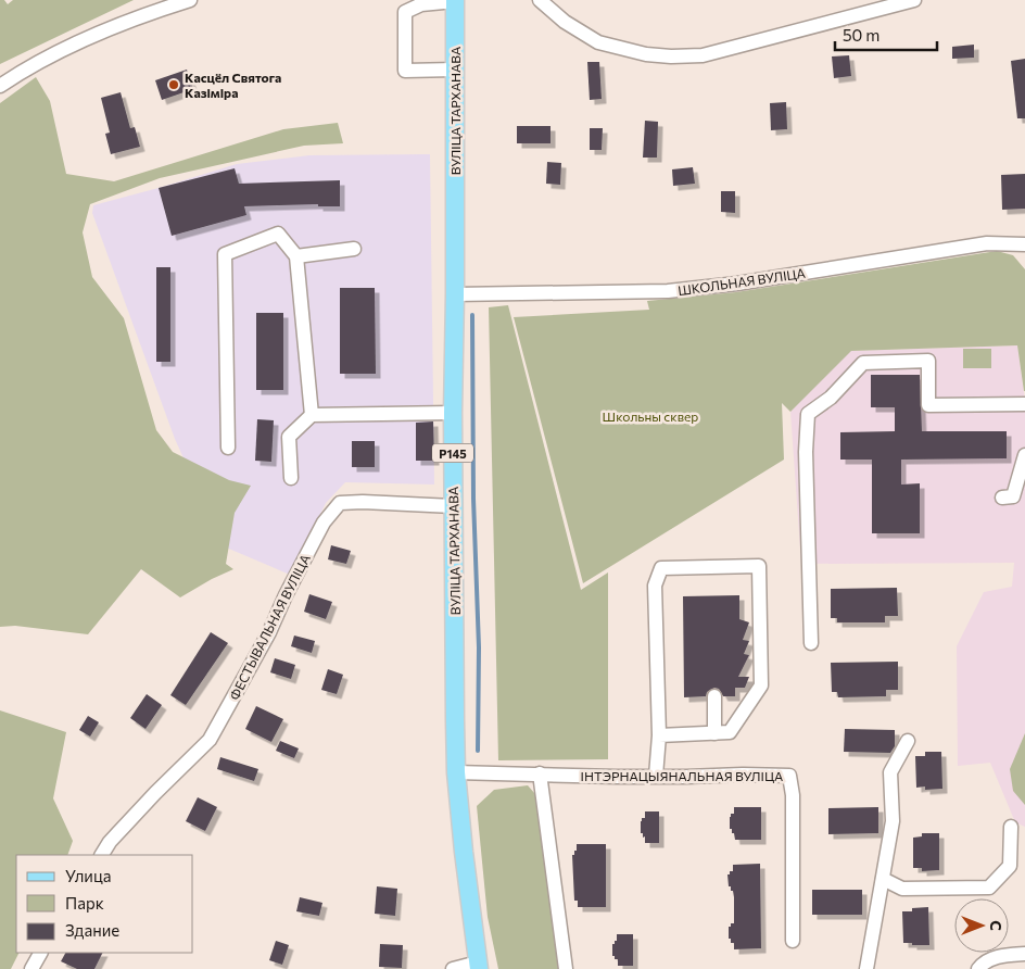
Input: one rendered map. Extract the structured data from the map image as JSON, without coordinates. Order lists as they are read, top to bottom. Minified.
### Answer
{"streets":{"main road":["ВУЛІЦА ТАРХАНАВА","Р145"],"street":["ШКОЛЬНАЯ ВУЛІЦА","ФЕСТЫВАЛЬНАЯ ВУЛІЦА","ІНТЭРНАЦЫЯНАЛЬНАЯ ВУЛІЦА"]},"crossings":[["ВУЛІЦА ТАРХАНАВА","ШКОЛЬНАЯ ВУЛІЦА"],["ВУЛІЦА ТАРХАНАВА","ФЕСТЫВАЛЬНАЯ ВУЛІЦА"],["ВУЛІЦА ТАРХАНАВА","ІНТЭРНАЦЫЯНАЛЬНАЯ ВУЛІЦА"]],"parks":["Школьны сквер"],"places":["Касцёл Святога Казіміра"],"legend":["Улица","Парк","Здание"],"scale_bar":"50 m","north":"right"}
